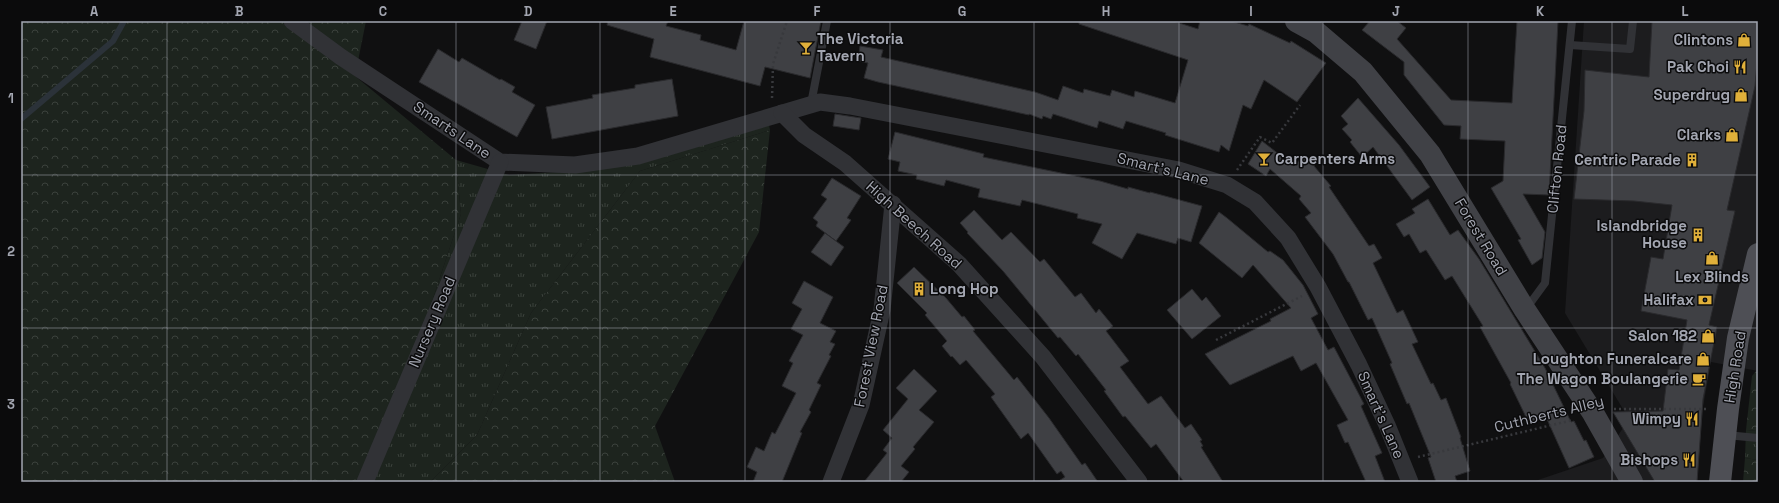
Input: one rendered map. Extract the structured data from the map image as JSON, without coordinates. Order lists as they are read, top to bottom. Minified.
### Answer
{"streets":{"main road":["High Road"],"street":["Smarts Lane","Smart's Lane","High Beech Road","Forest Road","Nursery Road","Forest View Road"],"lane":["Clifton Road"],"path":["Cuthberts Alley"]},"crossings":[["Smarts Lane","Smart's Lane"],["Smarts Lane","High Beech Road"],["Smarts Lane","Nursery Road"],["Smart's Lane","Cuthberts Alley"],["Clifton Road","Forest Road"],["High Beech Road","Forest View Road"],["Forest Road","Cuthberts Alley"],["High Road","Cuthberts Alley"]],"places":{"shop":["Clintons","Superdrug","Clarks","Lex Blinds","Salon 182","Loughton Funeralcare"],"bar":["The Victoria Tavern","Carpenters Arms"],"restaurant":["Pak Choi","Wimpy","Bishops"],"building":["Centric Parade","Islandbridge House","Long Hop"],"bank":["Halifax"],"cafe":["The Wagon Boulangerie"]},"grid":{"columns":["A","B","C","D","E","F","G","H","I","J","K","L"],"rows":["1","2","3"]}}
